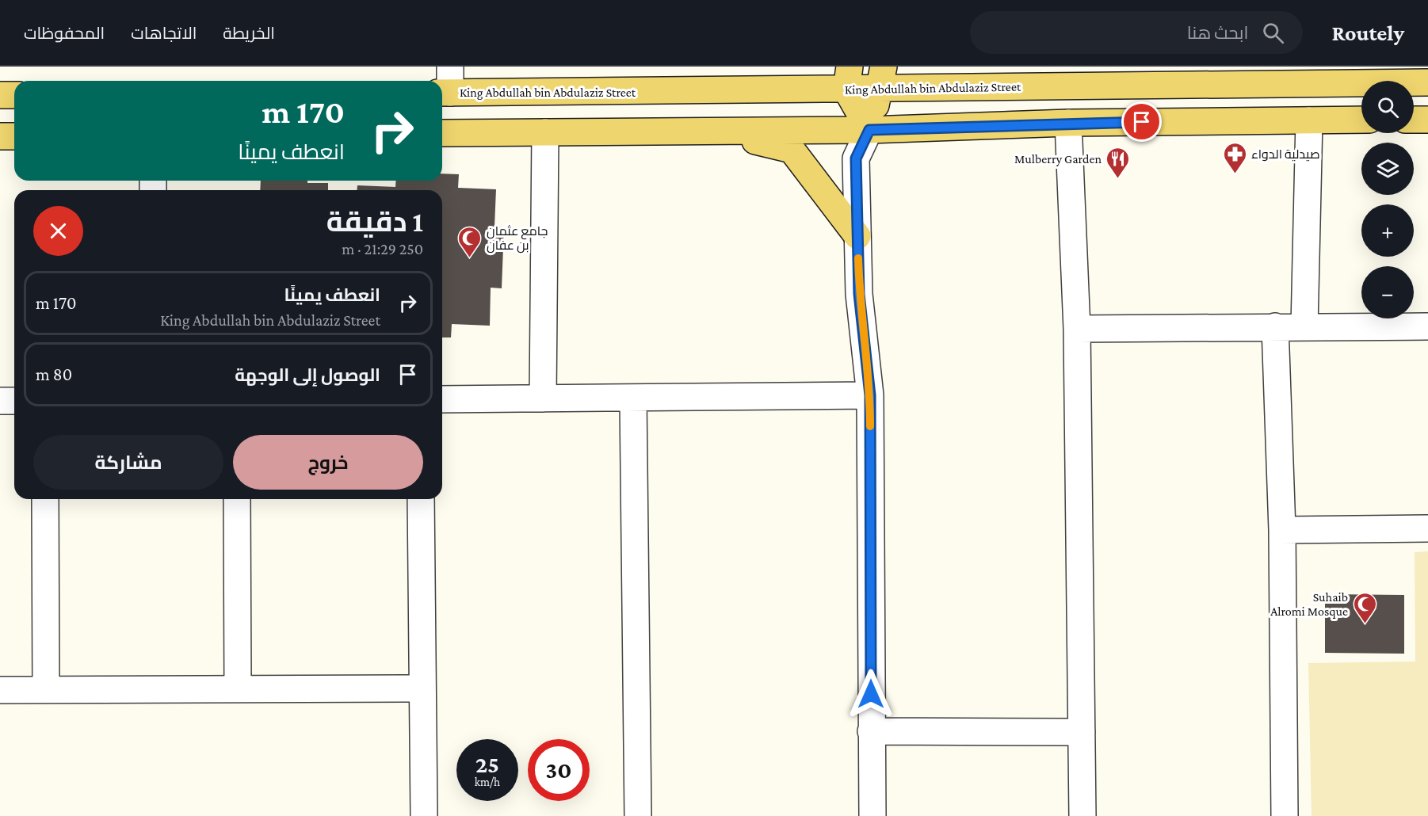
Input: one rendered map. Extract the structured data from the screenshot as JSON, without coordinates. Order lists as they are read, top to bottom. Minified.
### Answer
{"streets":{"main road":["King Abdullah bin Abdulaziz Street"]},"places":{"pharmacy":["صيدلية الدواء"],"restaurant":["Mulberry Garden"],"mosque":["جامع عثمان بن عفان","Suhaib Alromi Mosque"]},"page":{"header":"Routely","search":"ابحث هنا","nav":["الخريطة","الاتجاهات","المحفوظات"],"map_buttons":["+","−"],"turn":["170 m","انعطف يمينًا"],"heading":["1 دقيقة","250 m · 21:29"],"list":[{"name":"انعطف يمينًا","note":"King Abdullah bin Abdulaziz Street","value":"170 m"},{"name":"الوصول إلى الوجهة","value":"80 m"}],"buttons":["خروج","مشاركة"],"speed":"25 km/h","limit":"30"}}
